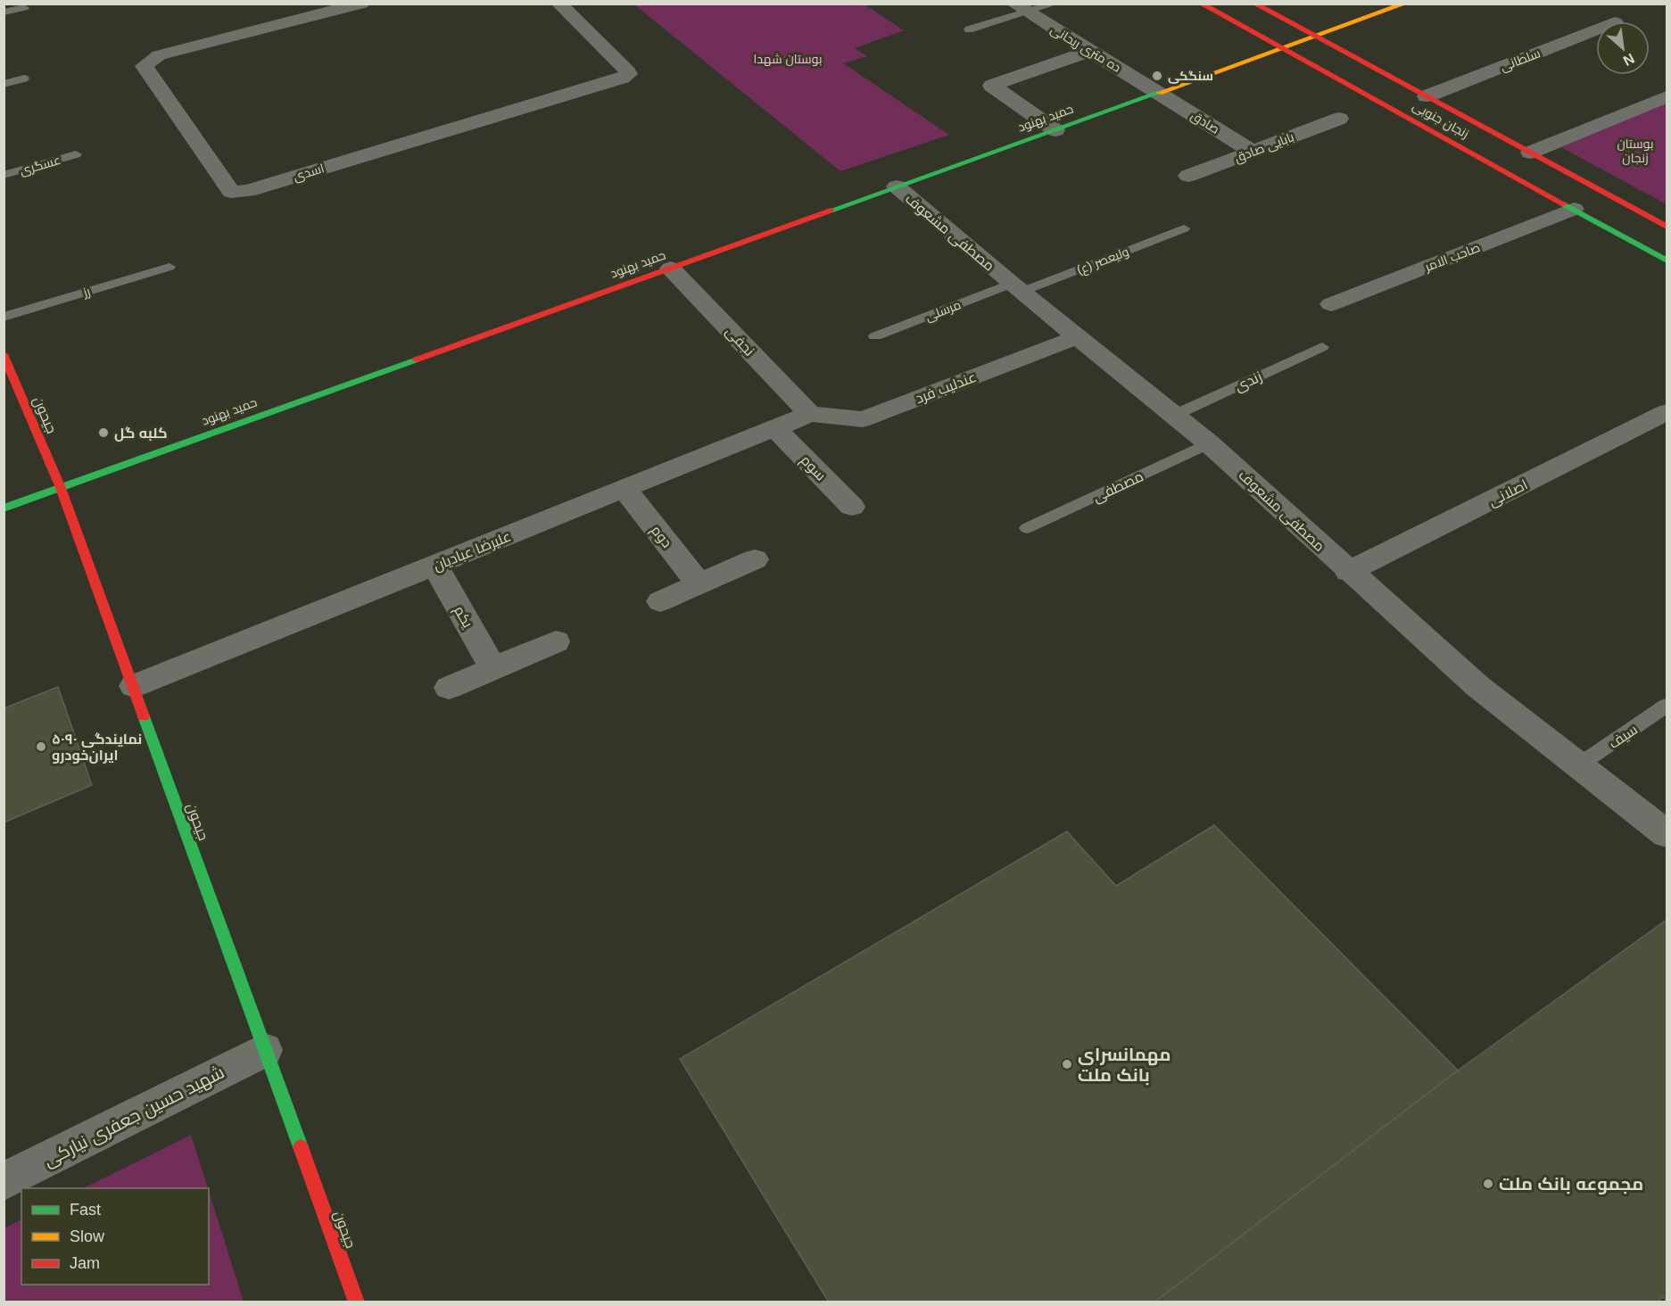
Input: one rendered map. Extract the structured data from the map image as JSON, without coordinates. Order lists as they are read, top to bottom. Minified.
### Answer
{"streets":{"street":["ده متری ریحانی","سلطانی","حمید بهنود","زنجان جنوبی","صادق","بابایی صادق","اسدی","مصطفی مشعوف","صاحب الامر","نجفی","عندلیب فرد","جیحون","سوم","اصلانی","دوم","علیرضا عبادیان","یکم","شهید حسین جعفری نیارکی"],"lane":["عسگری","ولیعصر (ع)","رز","مرسلی","زندی","مصطفی","سیف"]},"crossings":[["ده متری ریحانی","حمید بهنود"],["ده متری ریحانی","صادق"],["سلطانی","زنجان جنوبی"],["حمید بهنود","زنجان جنوبی"],["حمید بهنود","صادق"],["حمید بهنود","مصطفی مشعوف"],["حمید بهنود","نجفی"],["حمید بهنود","جیحون"],["زنجان جنوبی","صاحب الامر"],["صادق","بابایی صادق"],["مصطفی مشعوف","ولیعصر (ع)"],["مصطفی مشعوف","مرسلی"],["مصطفی مشعوف","زندی"],["مصطفی مشعوف","عندلیب فرد"],["مصطفی مشعوف","مصطفی"],["مصطفی مشعوف","اصلانی"],["مصطفی مشعوف","سیف"],["ولیعصر (ع)","مرسلی"],["نجفی","عندلیب فرد"],["نجفی","علیرضا عبادیان"],["عندلیب فرد","علیرضا عبادیان"],["جیحون","علیرضا عبادیان"],["جیحون","شهید حسین جعفری نیارکی"],["سوم","علیرضا عبادیان"],["دوم","علیرضا عبادیان"],["علیرضا عبادیان","یکم"]],"parks":["بوستان شهدا","بوستان زنجان"],"places":["سنگکی","کلبه گل","نمایندگی ۵۰۹۰ ایران‌خودرو","مهمانسرای بانک ملت","مجموعه بانک ملت"],"legend":["Fast","Slow","Jam"],"north":"bottom right"}
